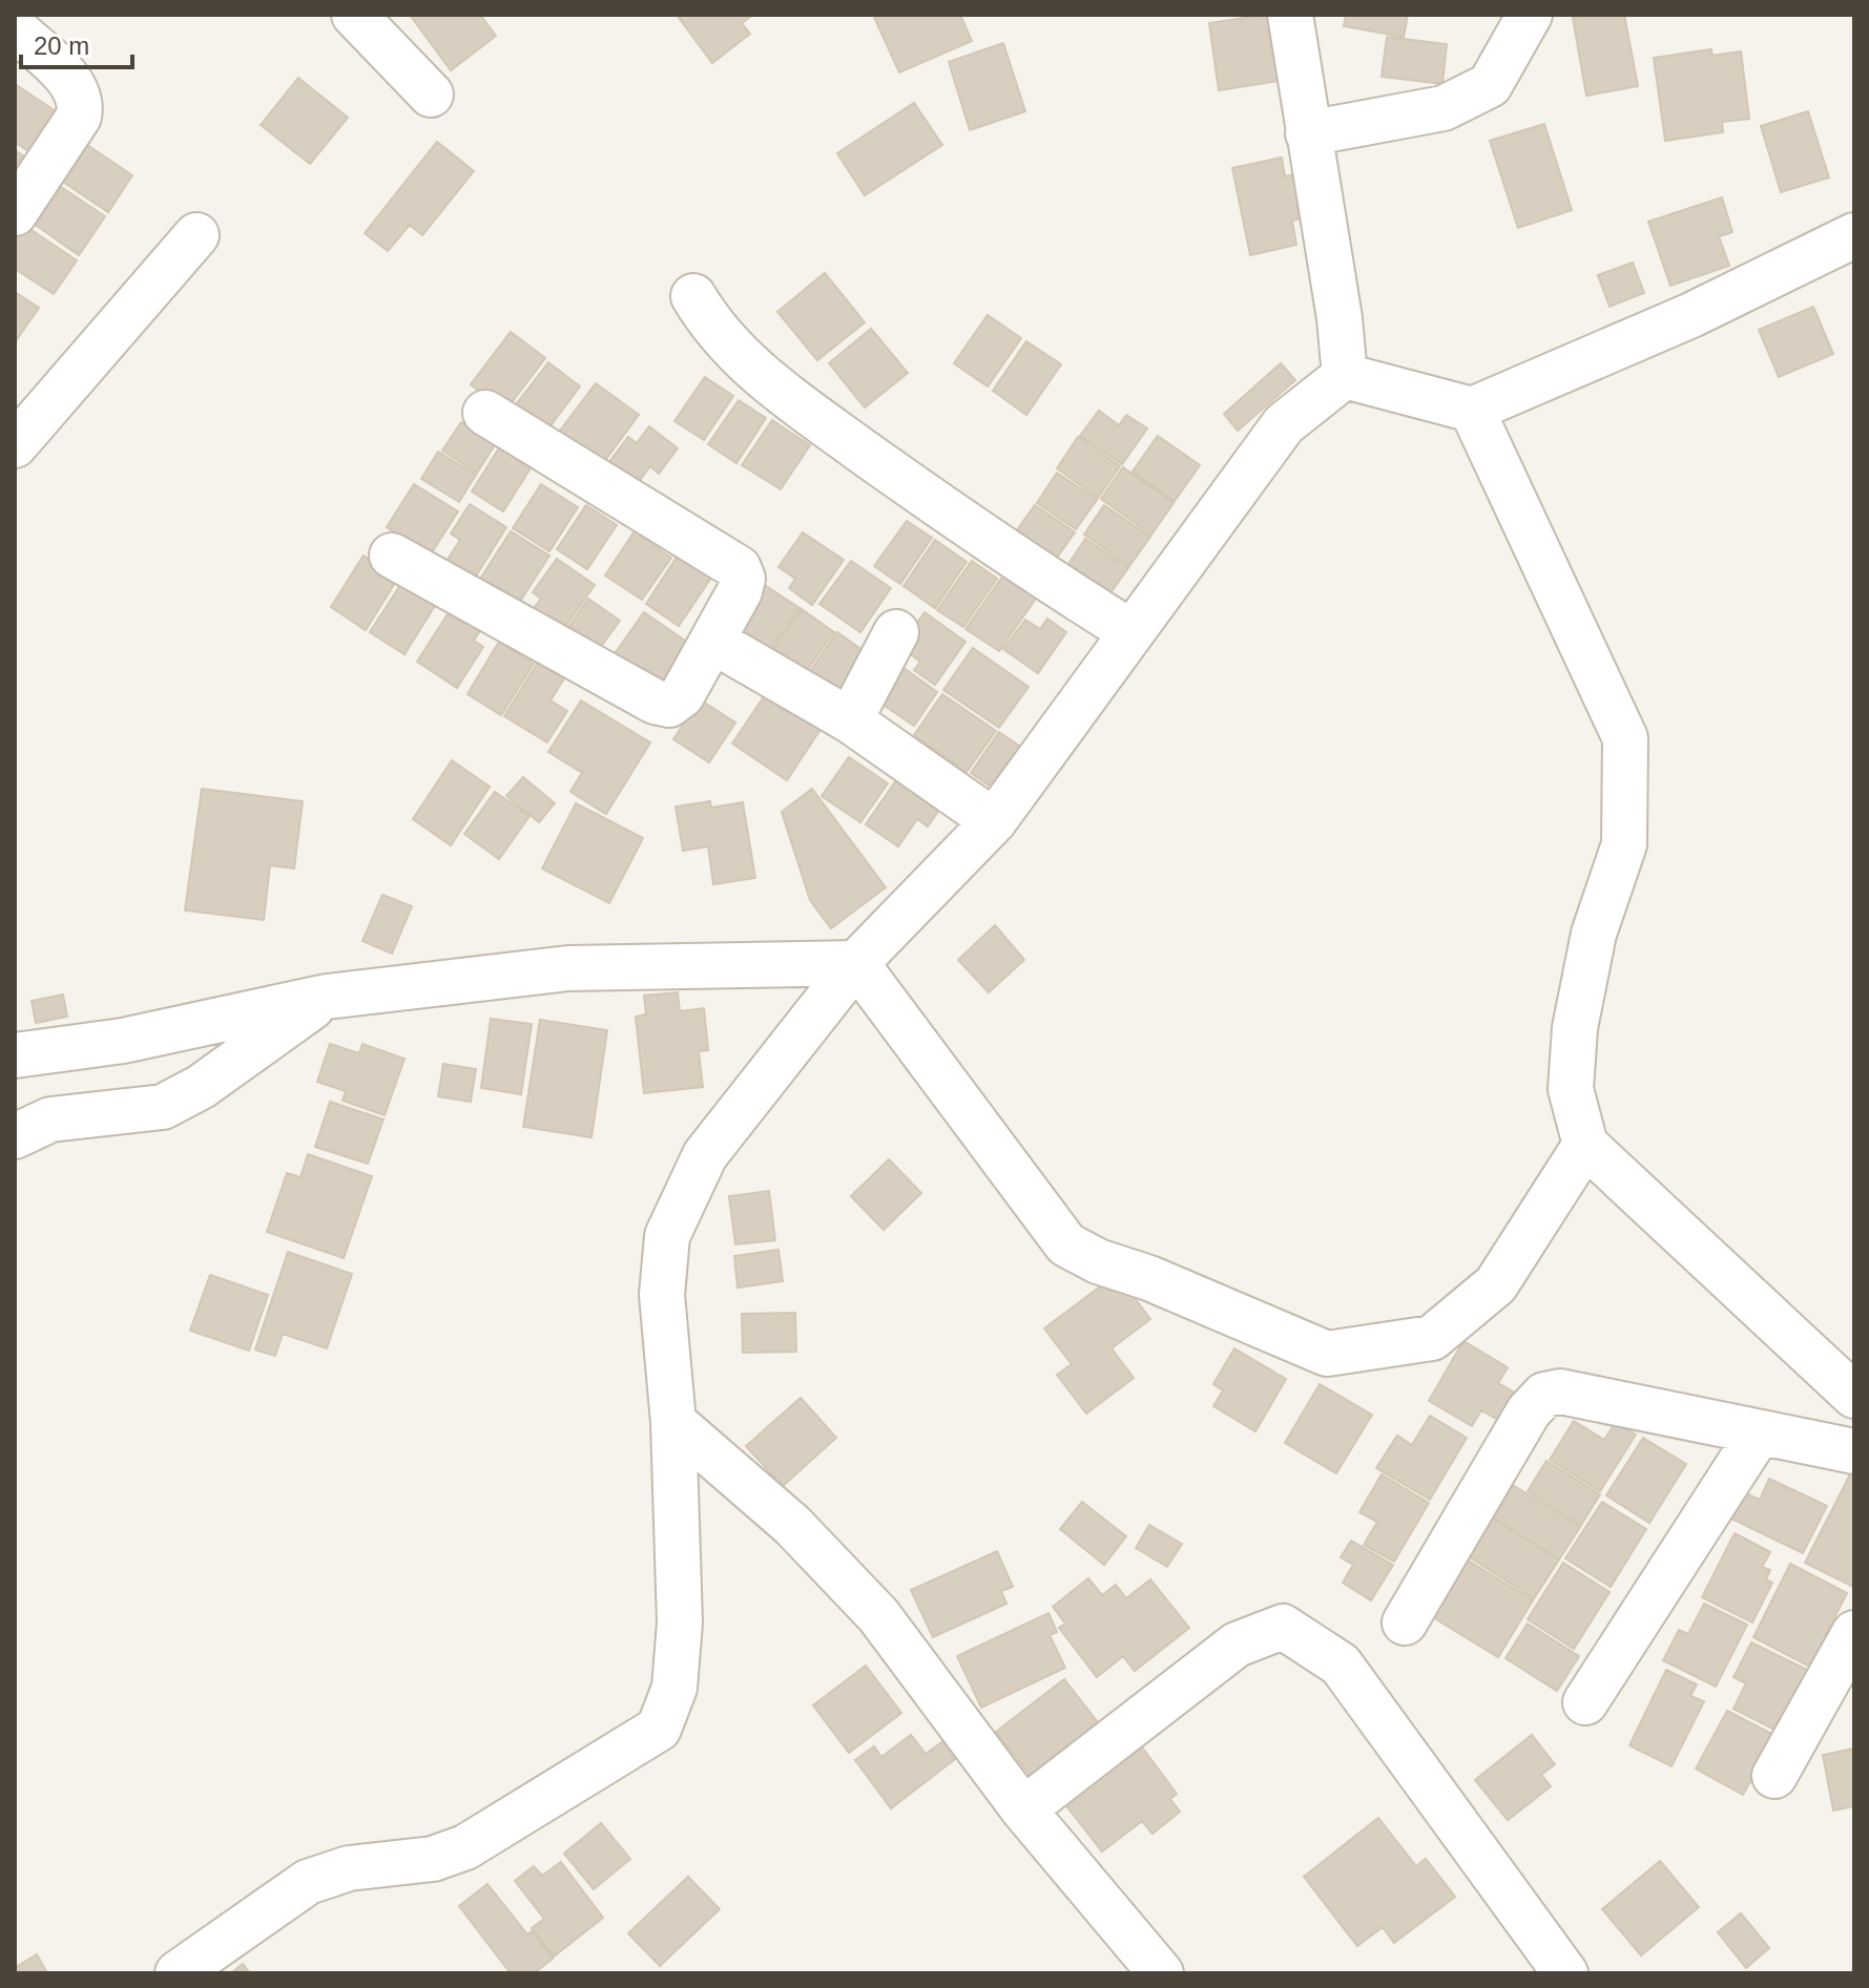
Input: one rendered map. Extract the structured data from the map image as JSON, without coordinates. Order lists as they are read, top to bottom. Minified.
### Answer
{"scale_bar":"20 m"}
